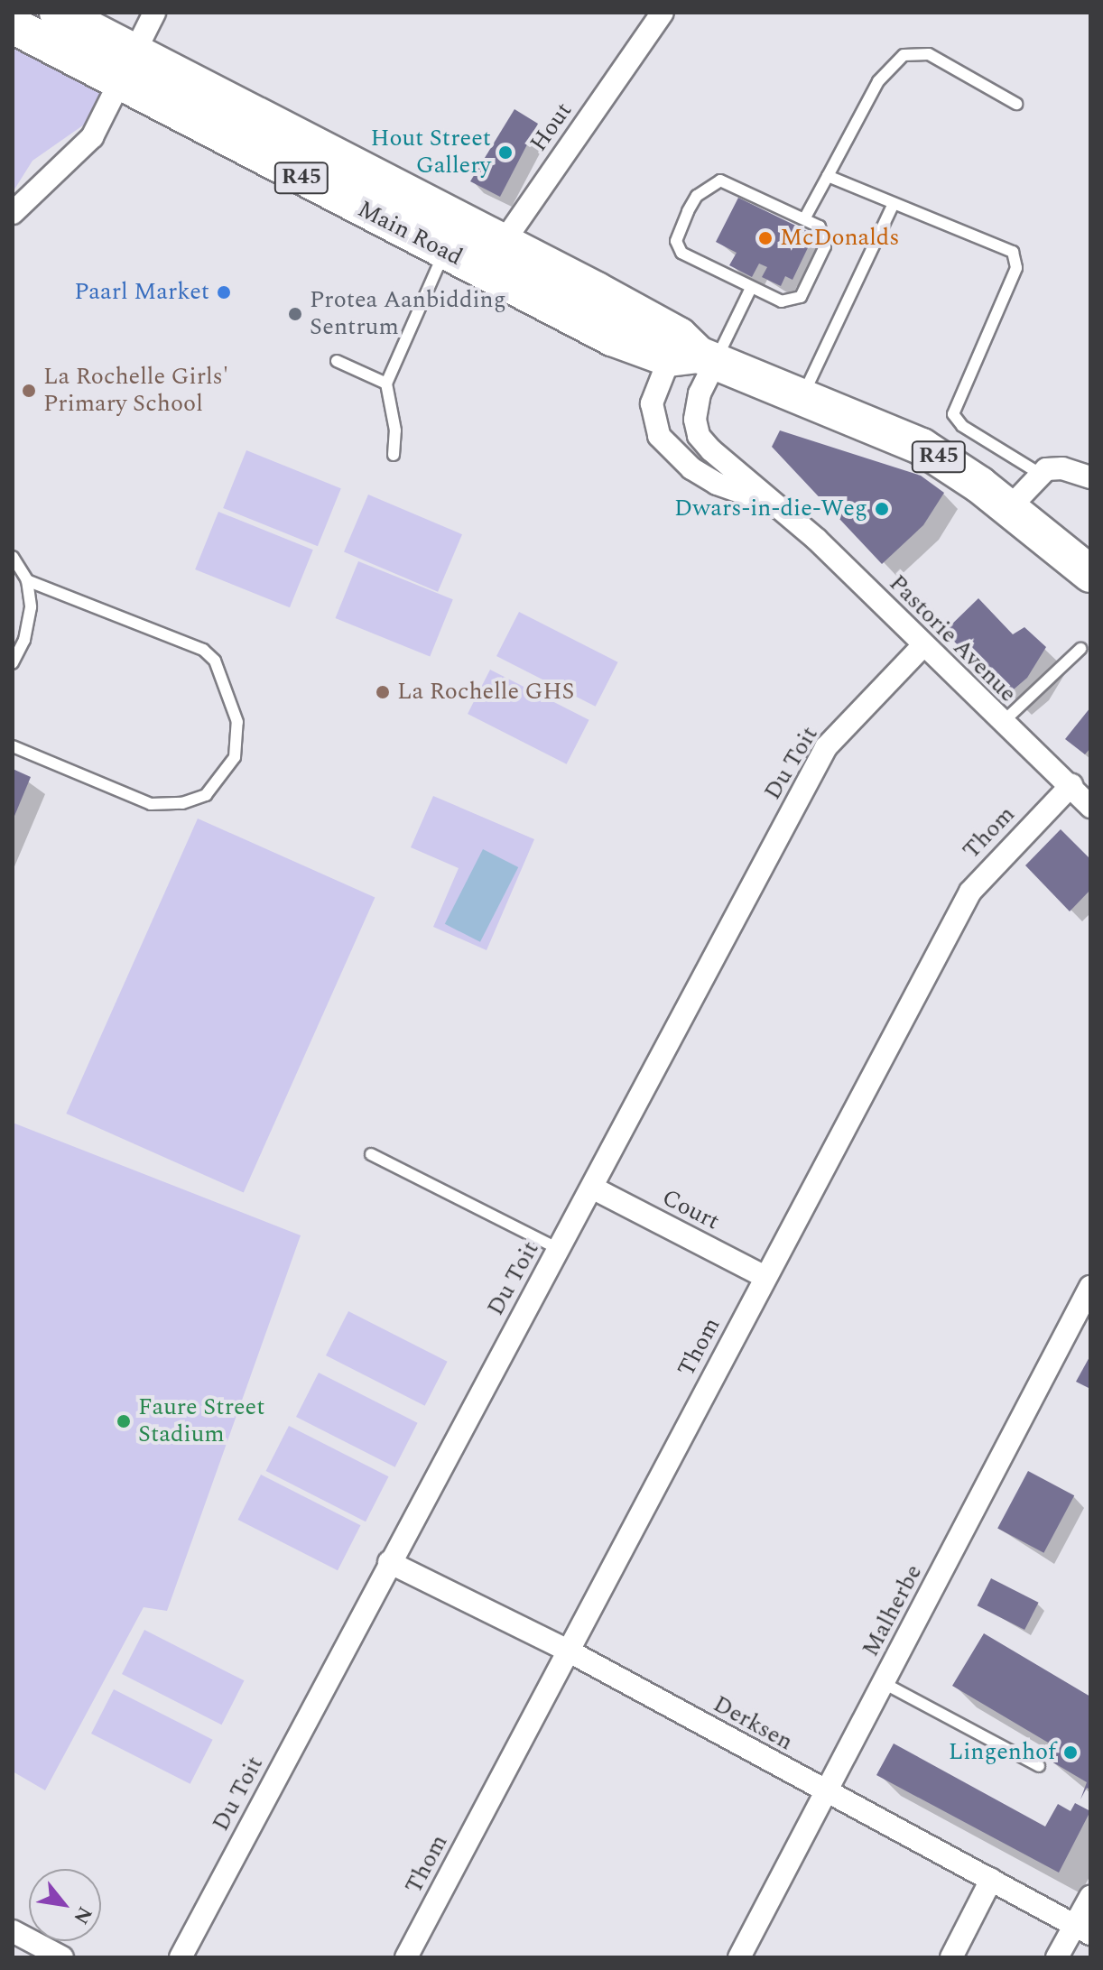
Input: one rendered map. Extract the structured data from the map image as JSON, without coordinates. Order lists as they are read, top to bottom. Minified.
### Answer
{"streets":{"main road":["R45","Main Road"],"street":["Hout","Pastorie Avenue","Du Toit","Thom","Court","Malherbe","Derksen"]},"crossings":[["Hout","Main Road"],["Main Road","Pastorie Avenue"],["Pastorie Avenue","Du Toit"],["Pastorie Avenue","Thom"],["Du Toit","Court"],["Du Toit","Derksen"],["Thom","Court"],["Thom","Derksen"],["Malherbe","Derksen"]],"places":["Hout Street Gallery","McDonalds","Paarl Market","Protea Aanbidding Sentrum","La Rochelle Girls' Primary School","Dwars-in-die-Weg","La Rochelle GHS","Faure Street Stadium","Lingenhof"],"north":"bottom right"}
